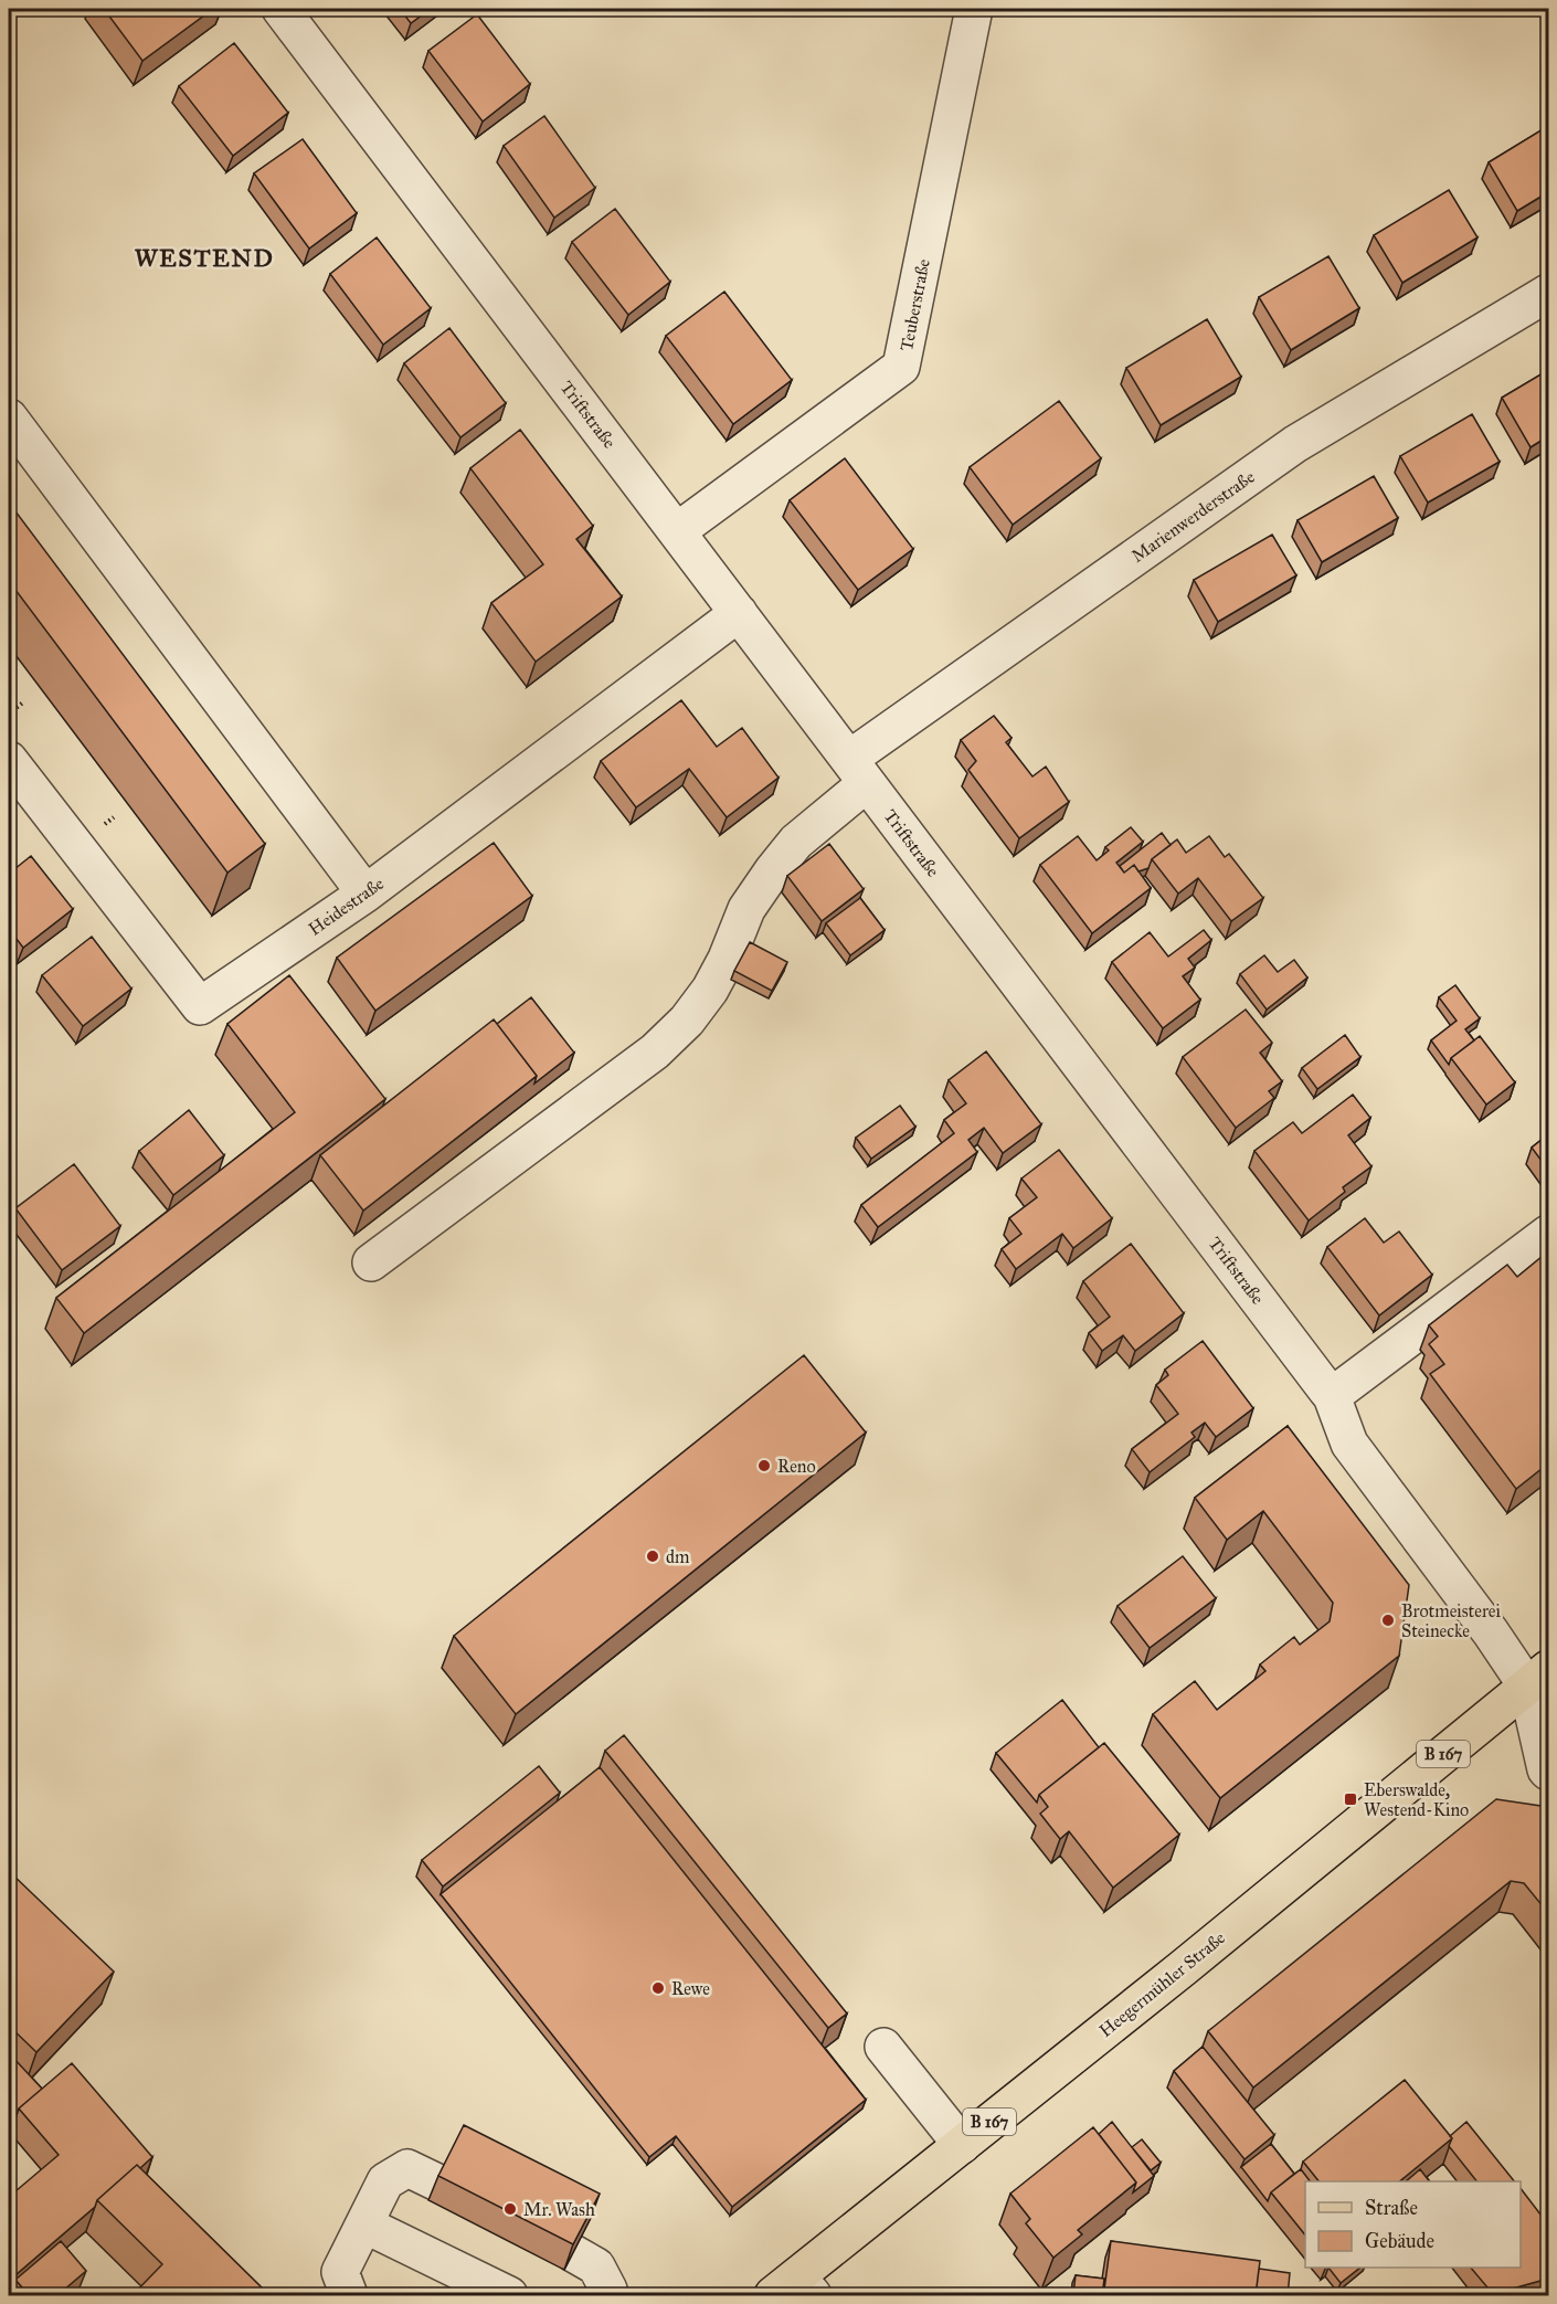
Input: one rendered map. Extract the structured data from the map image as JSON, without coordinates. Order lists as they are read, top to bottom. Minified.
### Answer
{"streets":{"main road":["B 167","Heegermühler Straße"],"street":["Teuberstraße","Triftstraße","Marienwerderstraße","Heidestraße"]},"crossings":[["Teuberstraße","Triftstraße"],["Triftstraße","Marienwerderstraße"],["Triftstraße","Heidestraße"],["Triftstraße","Heegermühler Straße"]],"districts":["WESTEND"],"places":{"other":["Reno","dm","Brotmeisterei Steinecke","Rewe","Mr. Wash"],"transit":["Eberswalde, Westend-Kino"]},"legend":["Straße","Gebäude"]}
